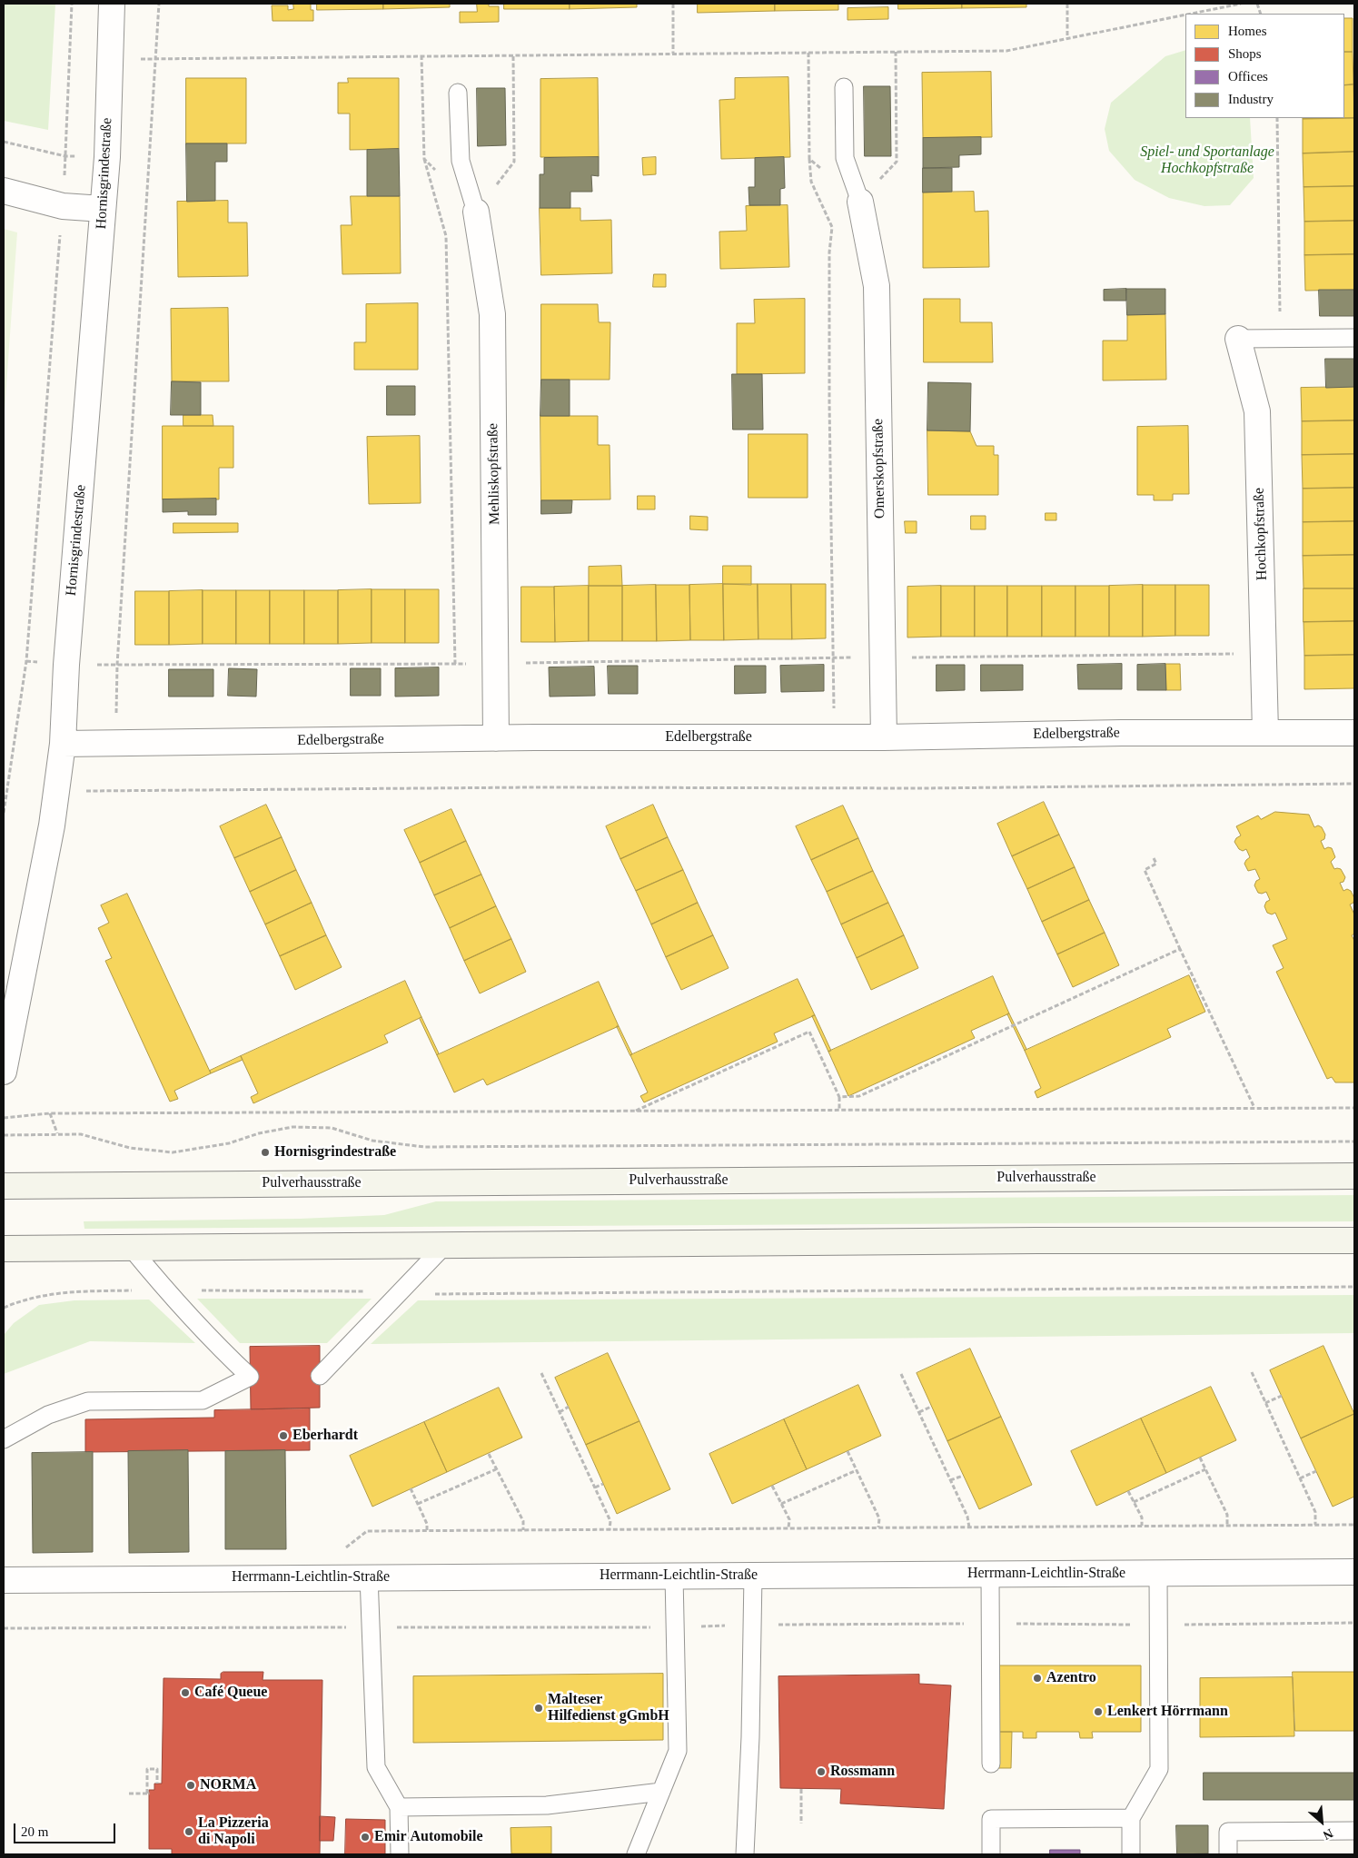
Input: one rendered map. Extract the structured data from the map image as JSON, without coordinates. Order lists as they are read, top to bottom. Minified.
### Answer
{"streets":{"main road":["Pulverhausstraße"],"street":["Hornisgrindestraße","Omerskopfstraße","Mehliskopfstraße","Hochkopfstraße","Edelbergstraße","Herrmann-Leichtlin-Straße"]},"crossings":[["Hornisgrindestraße","Edelbergstraße"],["Omerskopfstraße","Edelbergstraße"],["Mehliskopfstraße","Edelbergstraße"],["Hochkopfstraße","Edelbergstraße"]],"parks":["Spiel- und Sportanlage Hochkopfstraße"],"places":["Hornisgrindestraße","Eberhardt","Azentro","Café Queue","Malteser Hilfedienst gGmbH","Lenkert Hörrmann","Rossmann","NORMA","La Pizzeria di Napoli","Emir Automobile"],"legend":["Homes","Shops","Offices","Industry"],"scale_bar":"20 m","north":"bottom right"}
